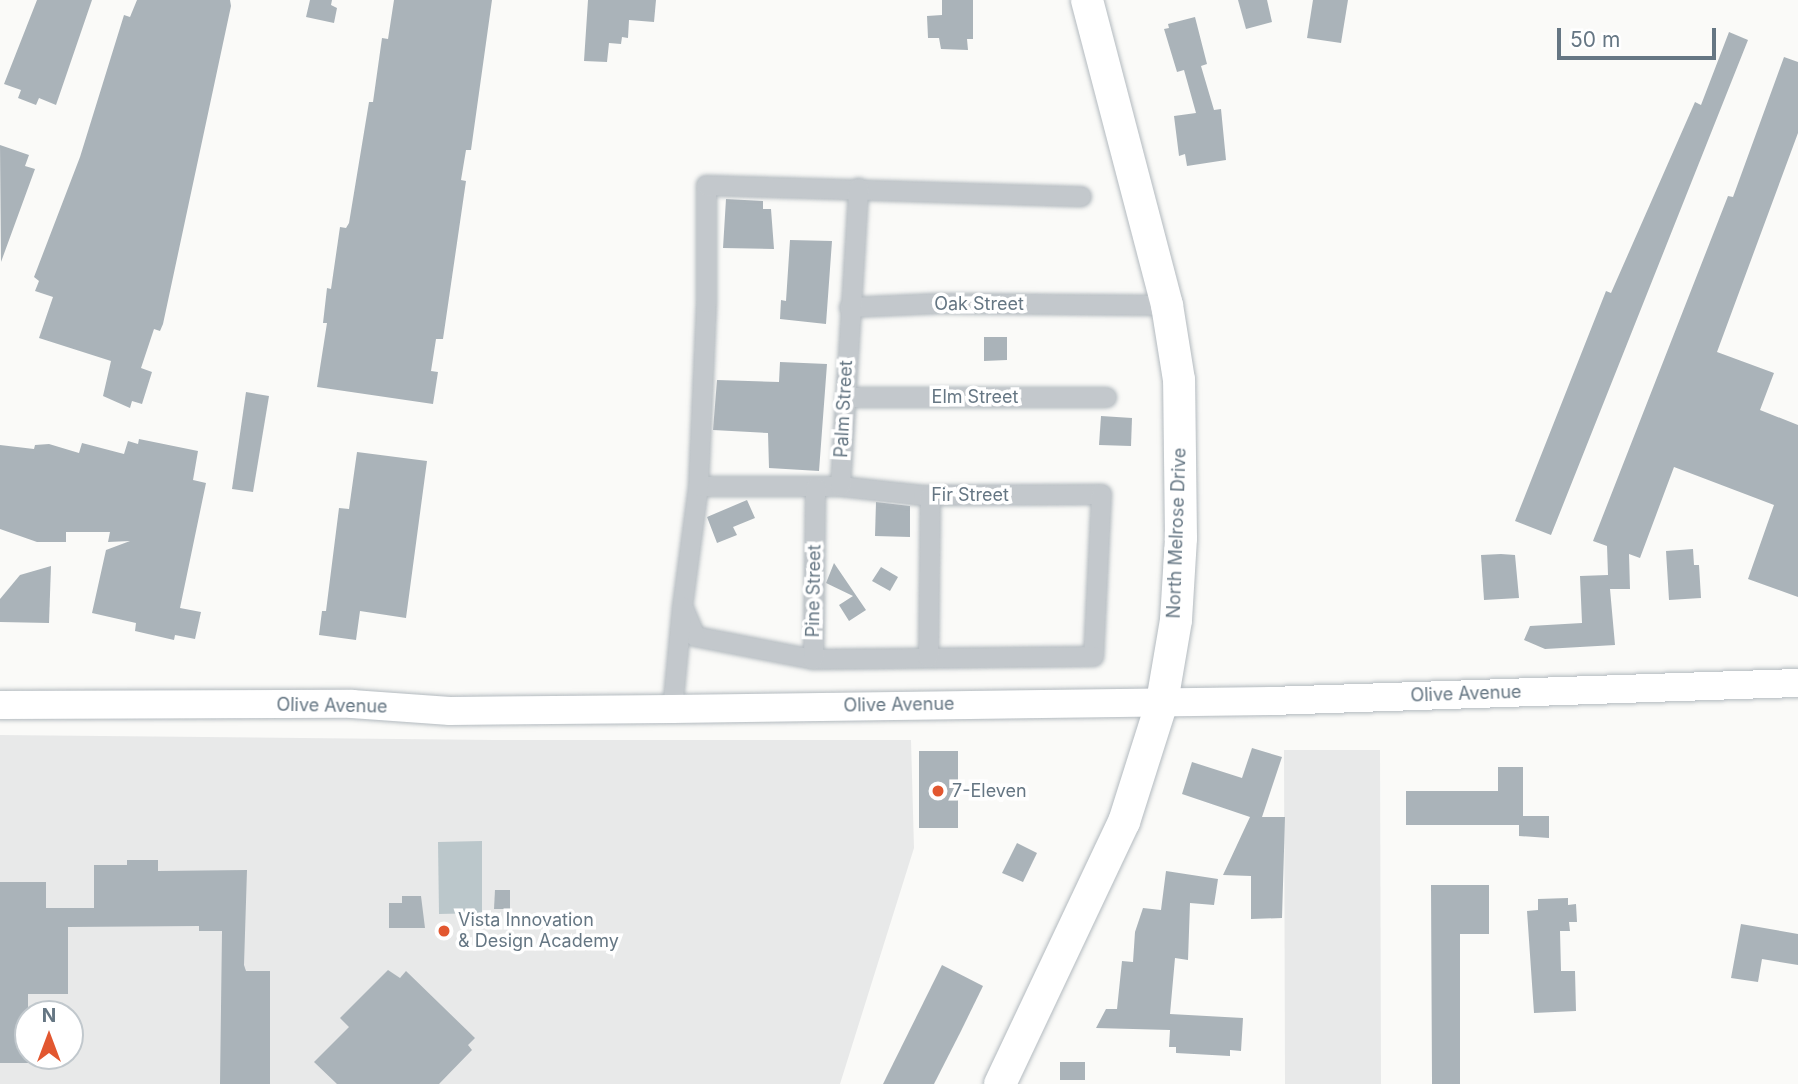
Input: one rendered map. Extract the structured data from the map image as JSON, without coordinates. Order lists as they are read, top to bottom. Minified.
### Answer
{"streets":{"main road":["North Melrose Drive","Olive Avenue"],"street":["Oak Street","Elm Street","Palm Street","Fir Street","Pine Street"]},"crossings":[["Oak Street","Palm Street"],["Oak Street","North Melrose Drive"],["Elm Street","Palm Street"],["Palm Street","Fir Street"],["Fir Street","Pine Street"],["North Melrose Drive","Olive Avenue"]],"places":["7-Eleven","Vista Innovation & Design Academy"],"scale_bar":"50 m","north":"top"}
